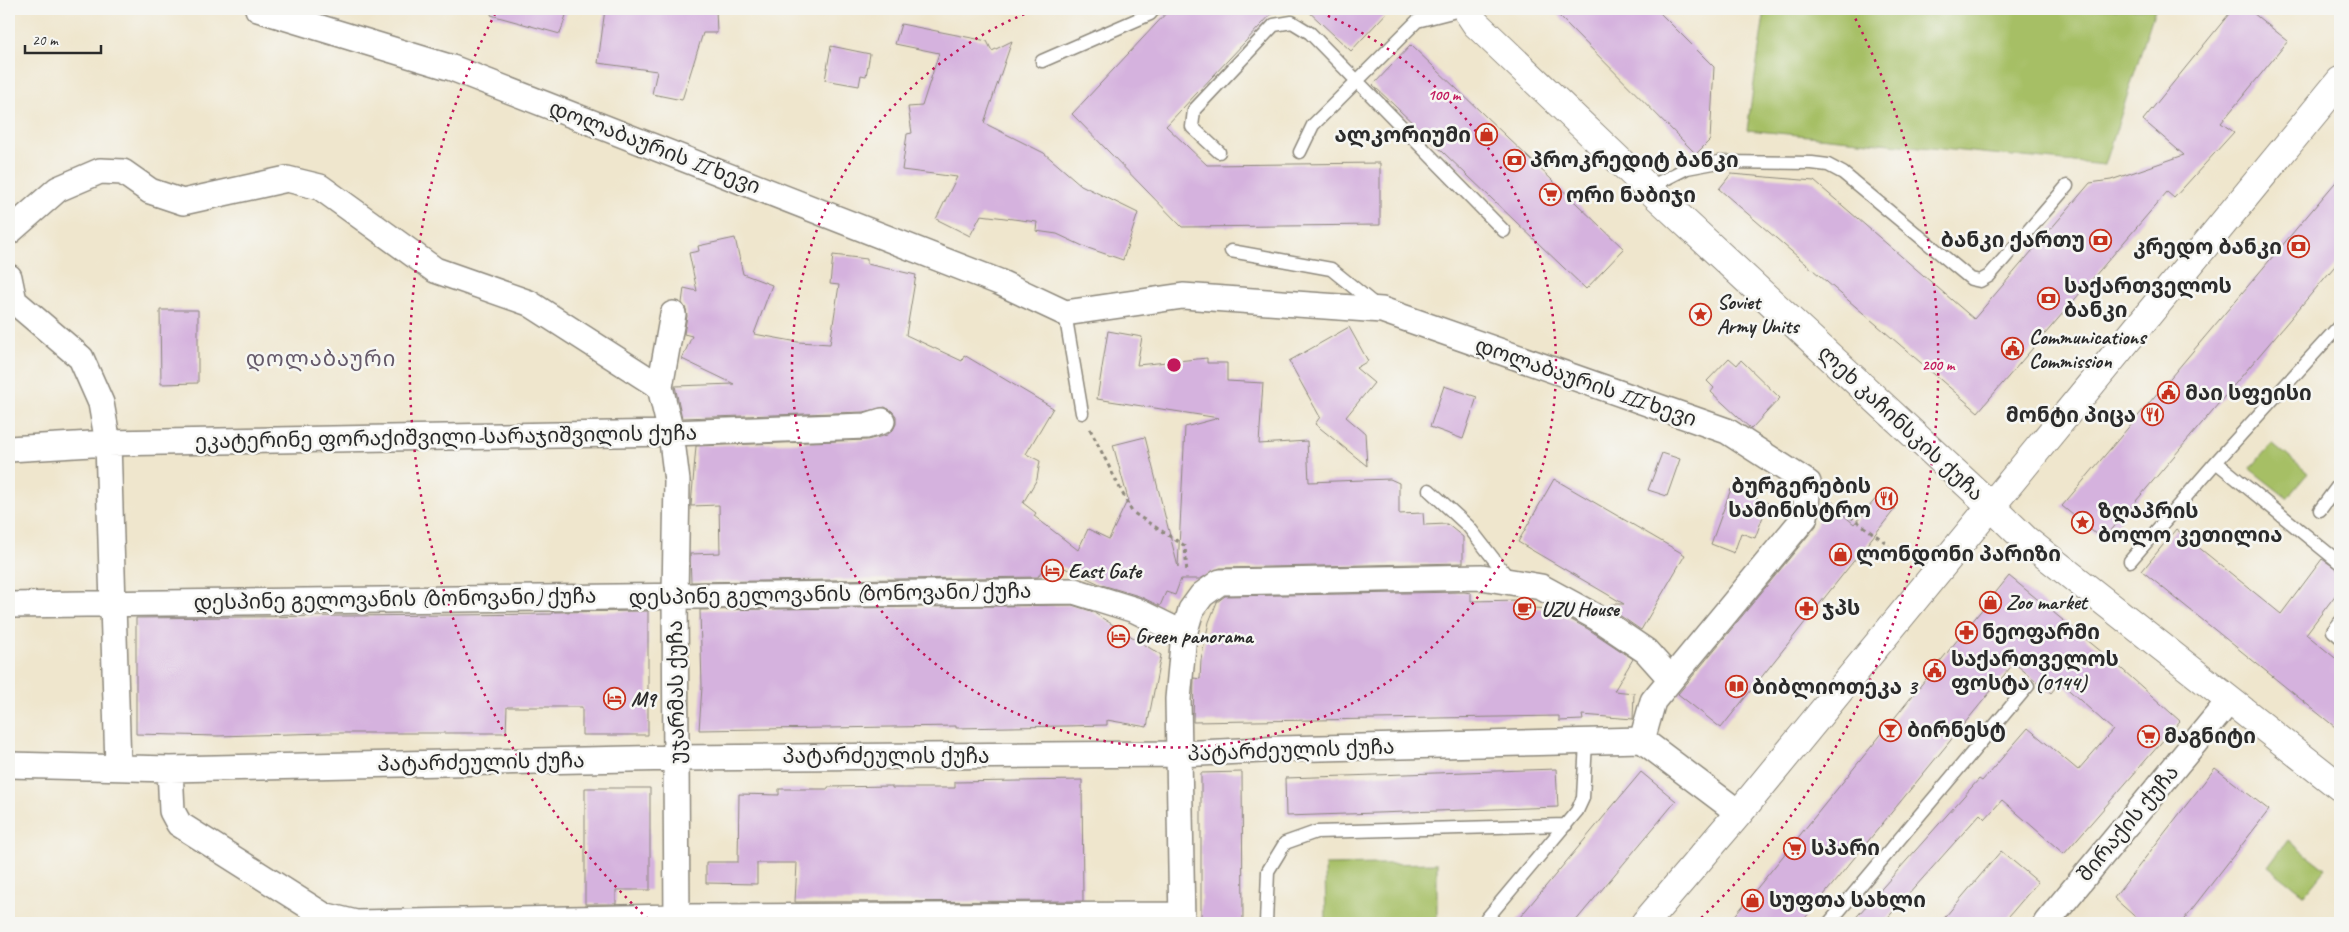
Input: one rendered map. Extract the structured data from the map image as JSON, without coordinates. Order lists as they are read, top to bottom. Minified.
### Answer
{"streets":{"main road":["ლეხ კაჩინსკის ქუჩა"],"street":["დოლაბაურის II ხევი","დოლაბაურის III ხევი","ეკატერინე ფორაქიშვილი-სარაჯიშვილის ქუჩა","დესპინე გელოვანის (ბონოვანი) ქუჩა","უჯარმას ქუჩა","პატარძეულის ქუჩა","შირაქის ქუჩა"]},"crossings":[["დოლაბაურის II ხევი","დოლაბაურის III ხევი"],["ლეხ კაჩინსკის ქუჩა","შირაქის ქუჩა"],["ეკატერინე ფორაქიშვილი-სარაჯიშვილის ქუჩა","უჯარმას ქუჩა"],["დესპინე გელოვანის (ბონოვანი) ქუჩა","უჯარმას ქუჩა"],["უჯარმას ქუჩა","პატარძეულის ქუჩა"]],"districts":["დოლაბაური"],"places":{"shop":["ალკორიუმი","ლონდონი პარიზი","Zoo market","სუფთა სახლი"],"bank":["პროკრედიტ ბანკი","ბანკი ქართუ","კრედო ბანკი","საქართველოს ბანკი"],"supermarket":["ორი ნაბიჯი","მაგნიტი","სპარი"],"place":["Soviet Army Units","ზღაპრის ბოლო კეთილია"],"public building":["Communications Commission","მაი სფეისი","საქართველოს ფოსტა (0144)"],"restaurant":["მონტი პიცა","ბურგერების სამინისტრო"],"hotel":["East Gate","Green panorama","M9"],"pharmacy":["ჯპს","ნეოფარმი"],"cafe":["UZU House"],"library":["ბიბლიოთეკა 3"],"bar":["ბირნესტ"]},"scale_bar":"20 m","rings":["100 m","200 m"]}
